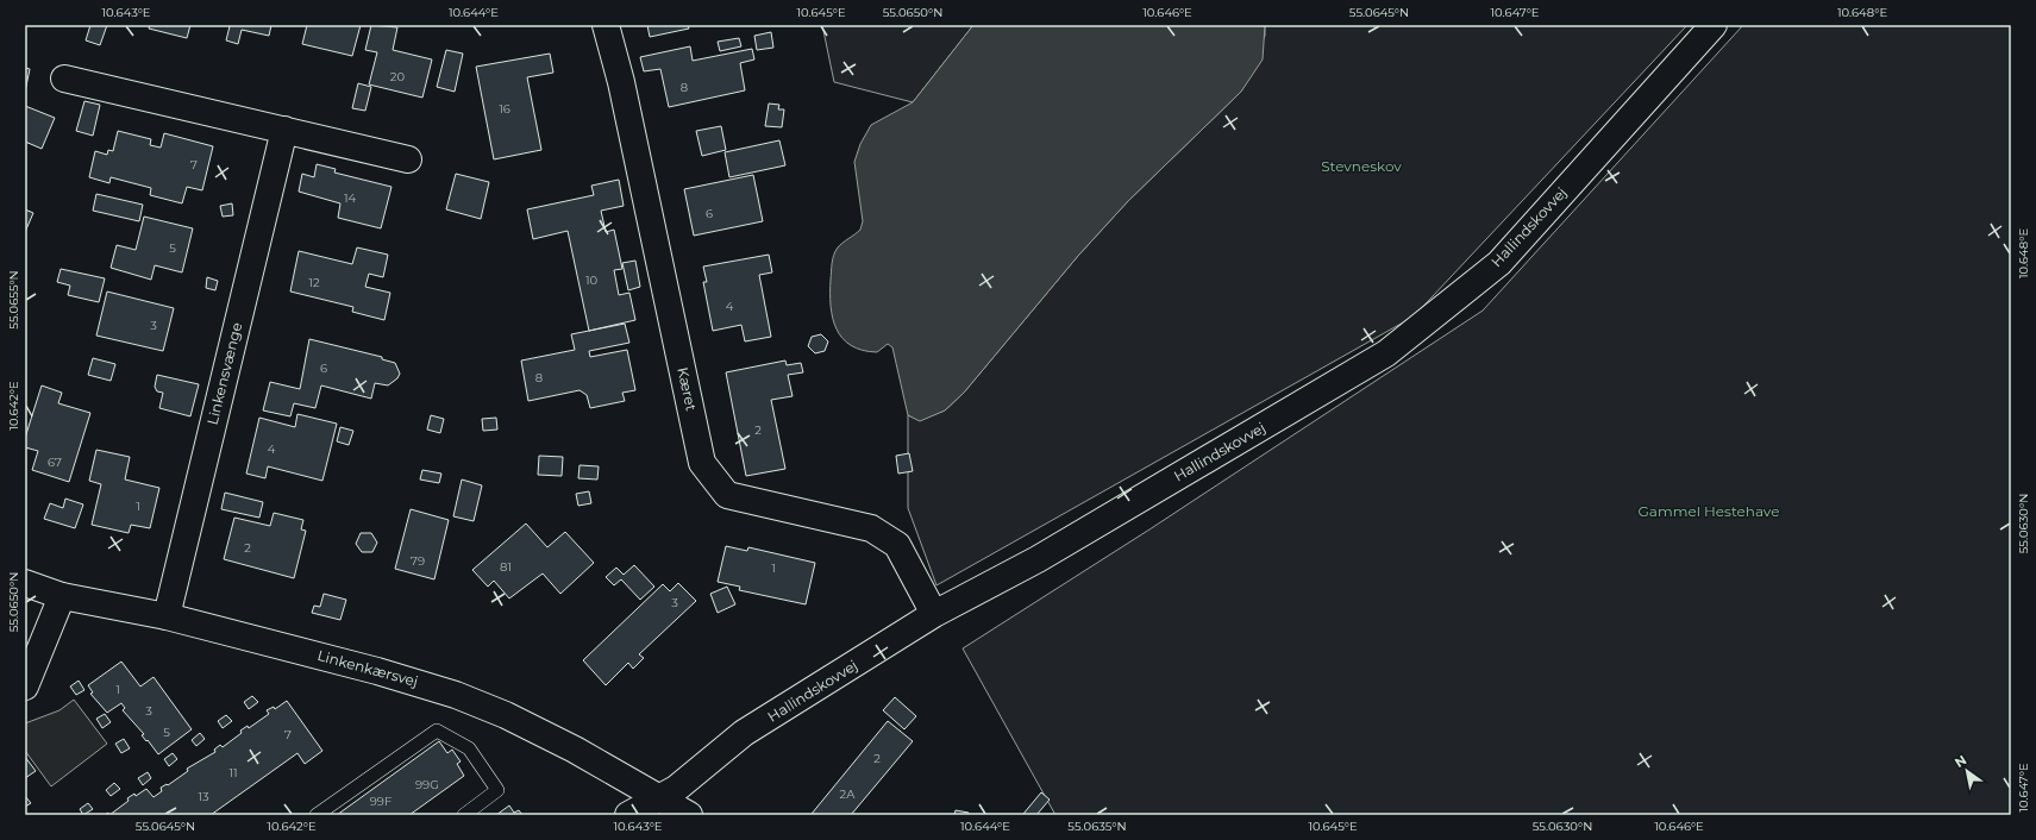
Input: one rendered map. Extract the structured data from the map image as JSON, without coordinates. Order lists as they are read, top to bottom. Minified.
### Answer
{"streets":{"street":["Hallindskovvej","Linkensvænge","Kæret","Linkenkærsvej"]},"crossings":[["Hallindskovvej","Kæret"],["Hallindskovvej","Linkenkærsvej"],["Linkensvænge","Linkenkærsvej"]],"parks":["Stevneskov","Gammel Hestehave"],"house_numbers":["20","8","16","7","14","6","5","10","12","4","3","6","8","2","4","67","1","2","79","81","1","3","1","3","5","7","2","11","99G","2A","13","99F"],"north":"top left","coordinates":["10.643°E","10.644°E","10.645°E","55.0650°N","10.646°E","55.0645°N","10.647°E","10.648°E","55.0655°N","10.642°E","55.0630°N","55.0635°N"]}
